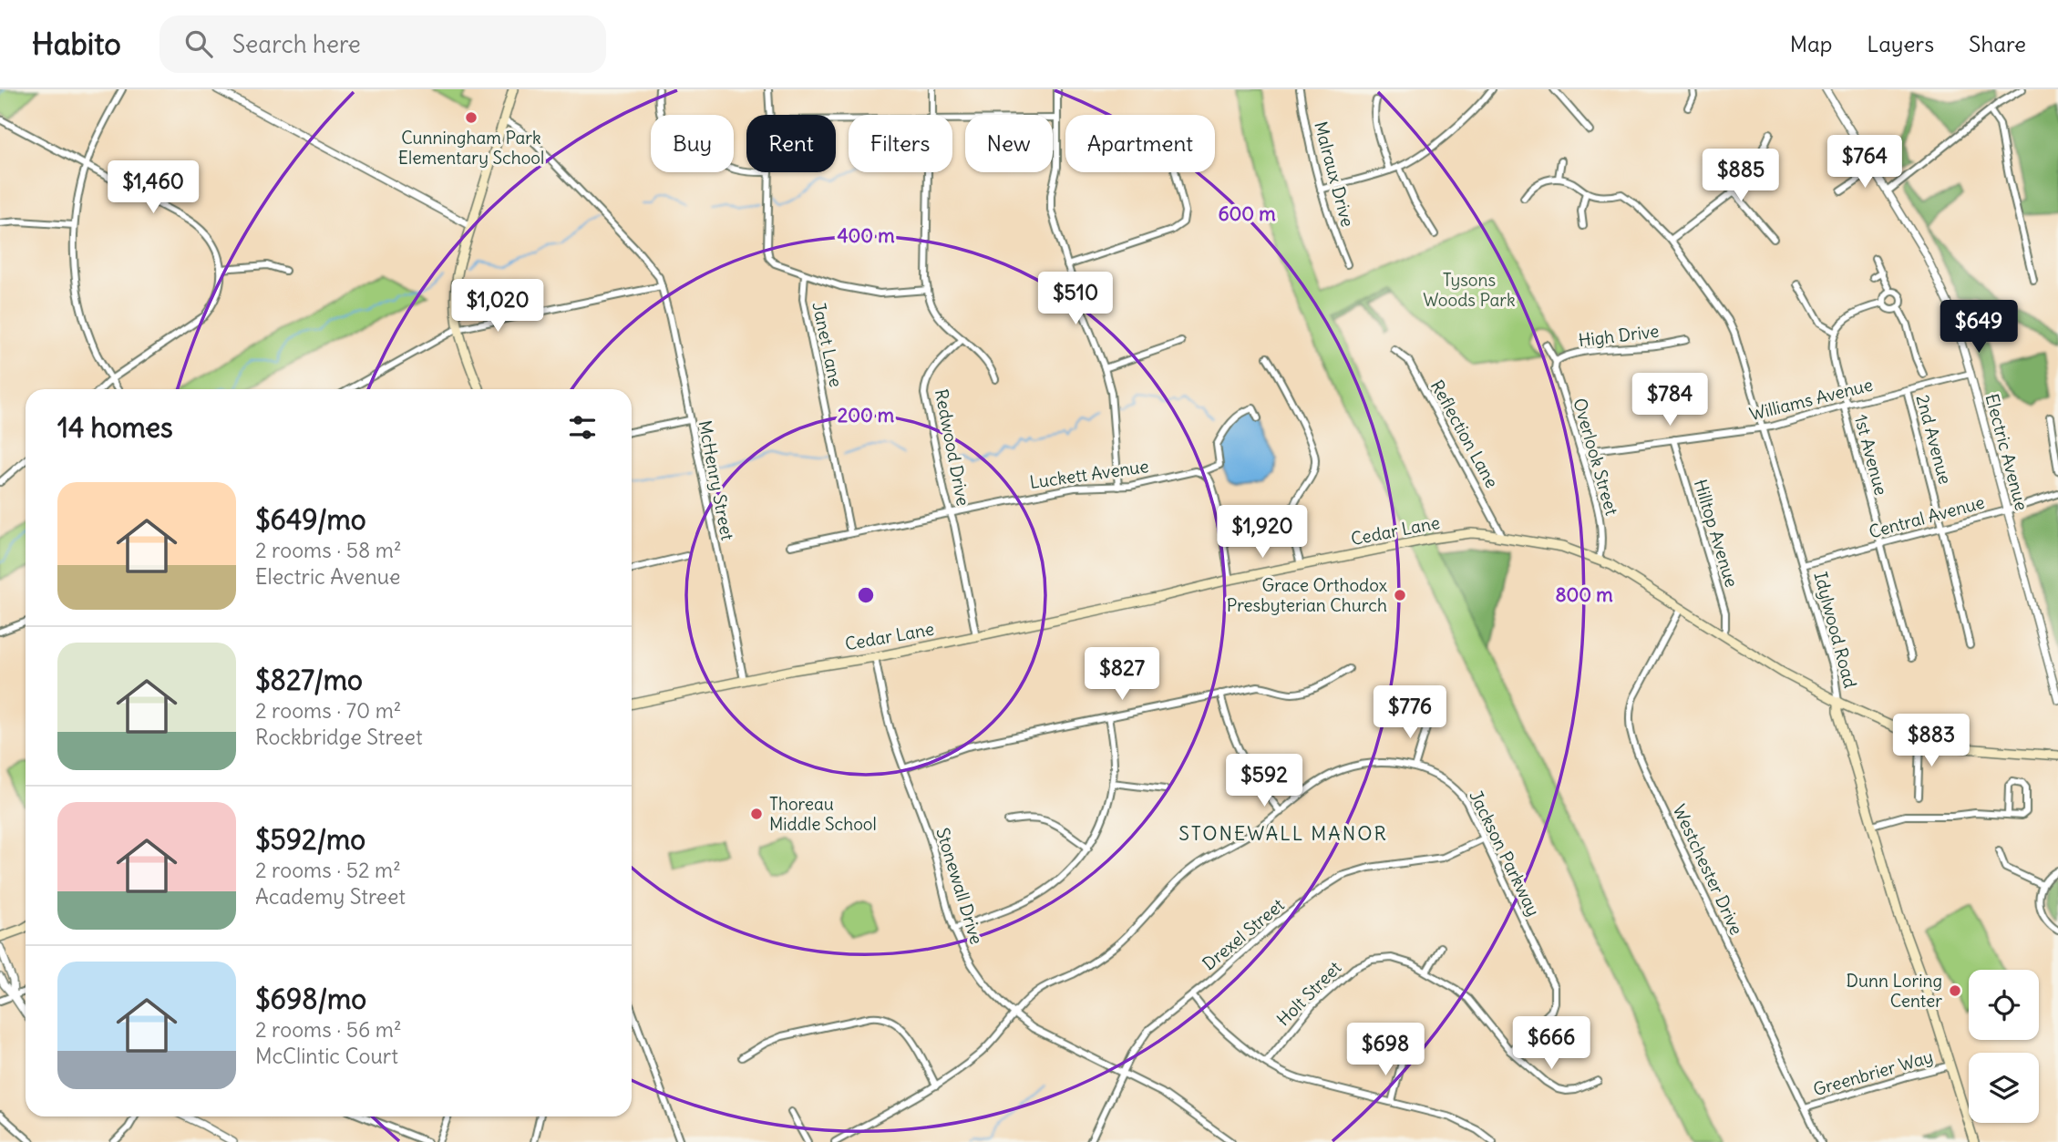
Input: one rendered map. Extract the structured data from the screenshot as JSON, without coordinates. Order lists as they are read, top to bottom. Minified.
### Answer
{"streets":{"main road":["Cedar Lane","Idylwood Road"],"street":["Malraux Drive","High Drive","Janet Lane","Williams Avenue","Reflection Lane","2nd Avenue","Redwood Drive","Electric Avenue","1st Avenue","Overlook Street","Luckett Avenue","McHenry Street","Central Avenue","Hilltop Avenue","Jackson Parkway","Westchester Drive","Stonewall Drive","Drexel Street","Holt Street","Greenbrier Way"]},"crossings":[["High Drive","Overlook Street"],["Janet Lane","Luckett Avenue"],["Williams Avenue","2nd Avenue"],["Williams Avenue","Electric Avenue"],["Williams Avenue","1st Avenue"],["Williams Avenue","Overlook Street"],["Williams Avenue","Hilltop Avenue"],["Williams Avenue","Idylwood Road"],["Reflection Lane","Cedar Lane"],["2nd Avenue","Central Avenue"],["Redwood Drive","Luckett Avenue"],["Redwood Drive","Cedar Lane"],["Electric Avenue","Central Avenue"],["1st Avenue","Central Avenue"],["Overlook Street","Cedar Lane"],["McHenry Street","Cedar Lane"],["Central Avenue","Idylwood Road"],["Cedar Lane","Hilltop Avenue"],["Cedar Lane","Idylwood Road"],["Cedar Lane","Westchester Drive"],["Cedar Lane","Stonewall Drive"],["Idylwood Road","Greenbrier Way"],["Jackson Parkway","Stonewall Drive"],["Jackson Parkway","Drexel Street"],["Jackson Parkway","Holt Street"],["Westchester Drive","Greenbrier Way"],["Stonewall Drive","Drexel Street"]],"districts":["STONEWALL MANOR"],"parks":["Tysons Woods Park"],"places":["Cunningham Park Elementary School","Grace Orthodox Presbyterian Church","Thoreau Middle School","Dunn Loring Center"],"page":{"header":"Habito","search":"Search here","nav":["Map","Layers","Share"],"chip":["Buy","Rent","Filters","New","Apartment"],"price":["$764","$885","$1,460","$510","$1,020","$649","$784","$1,920","$827","$776","$883","$592","$666","$698"],"heading":"14 homes","list":[{"name":"$649/mo","note":"2 rooms · 58 m² · Electric Avenue"},{"name":"$827/mo","note":"2 rooms · 70 m² · Rockbridge Street"},{"name":"$592/mo","note":"2 rooms · 52 m² · Academy Street"},{"name":"$698/mo","note":"2 rooms · 56 m² · McClintic Court"}]},"rings":["600 m","400 m","200 m","800 m"]}
